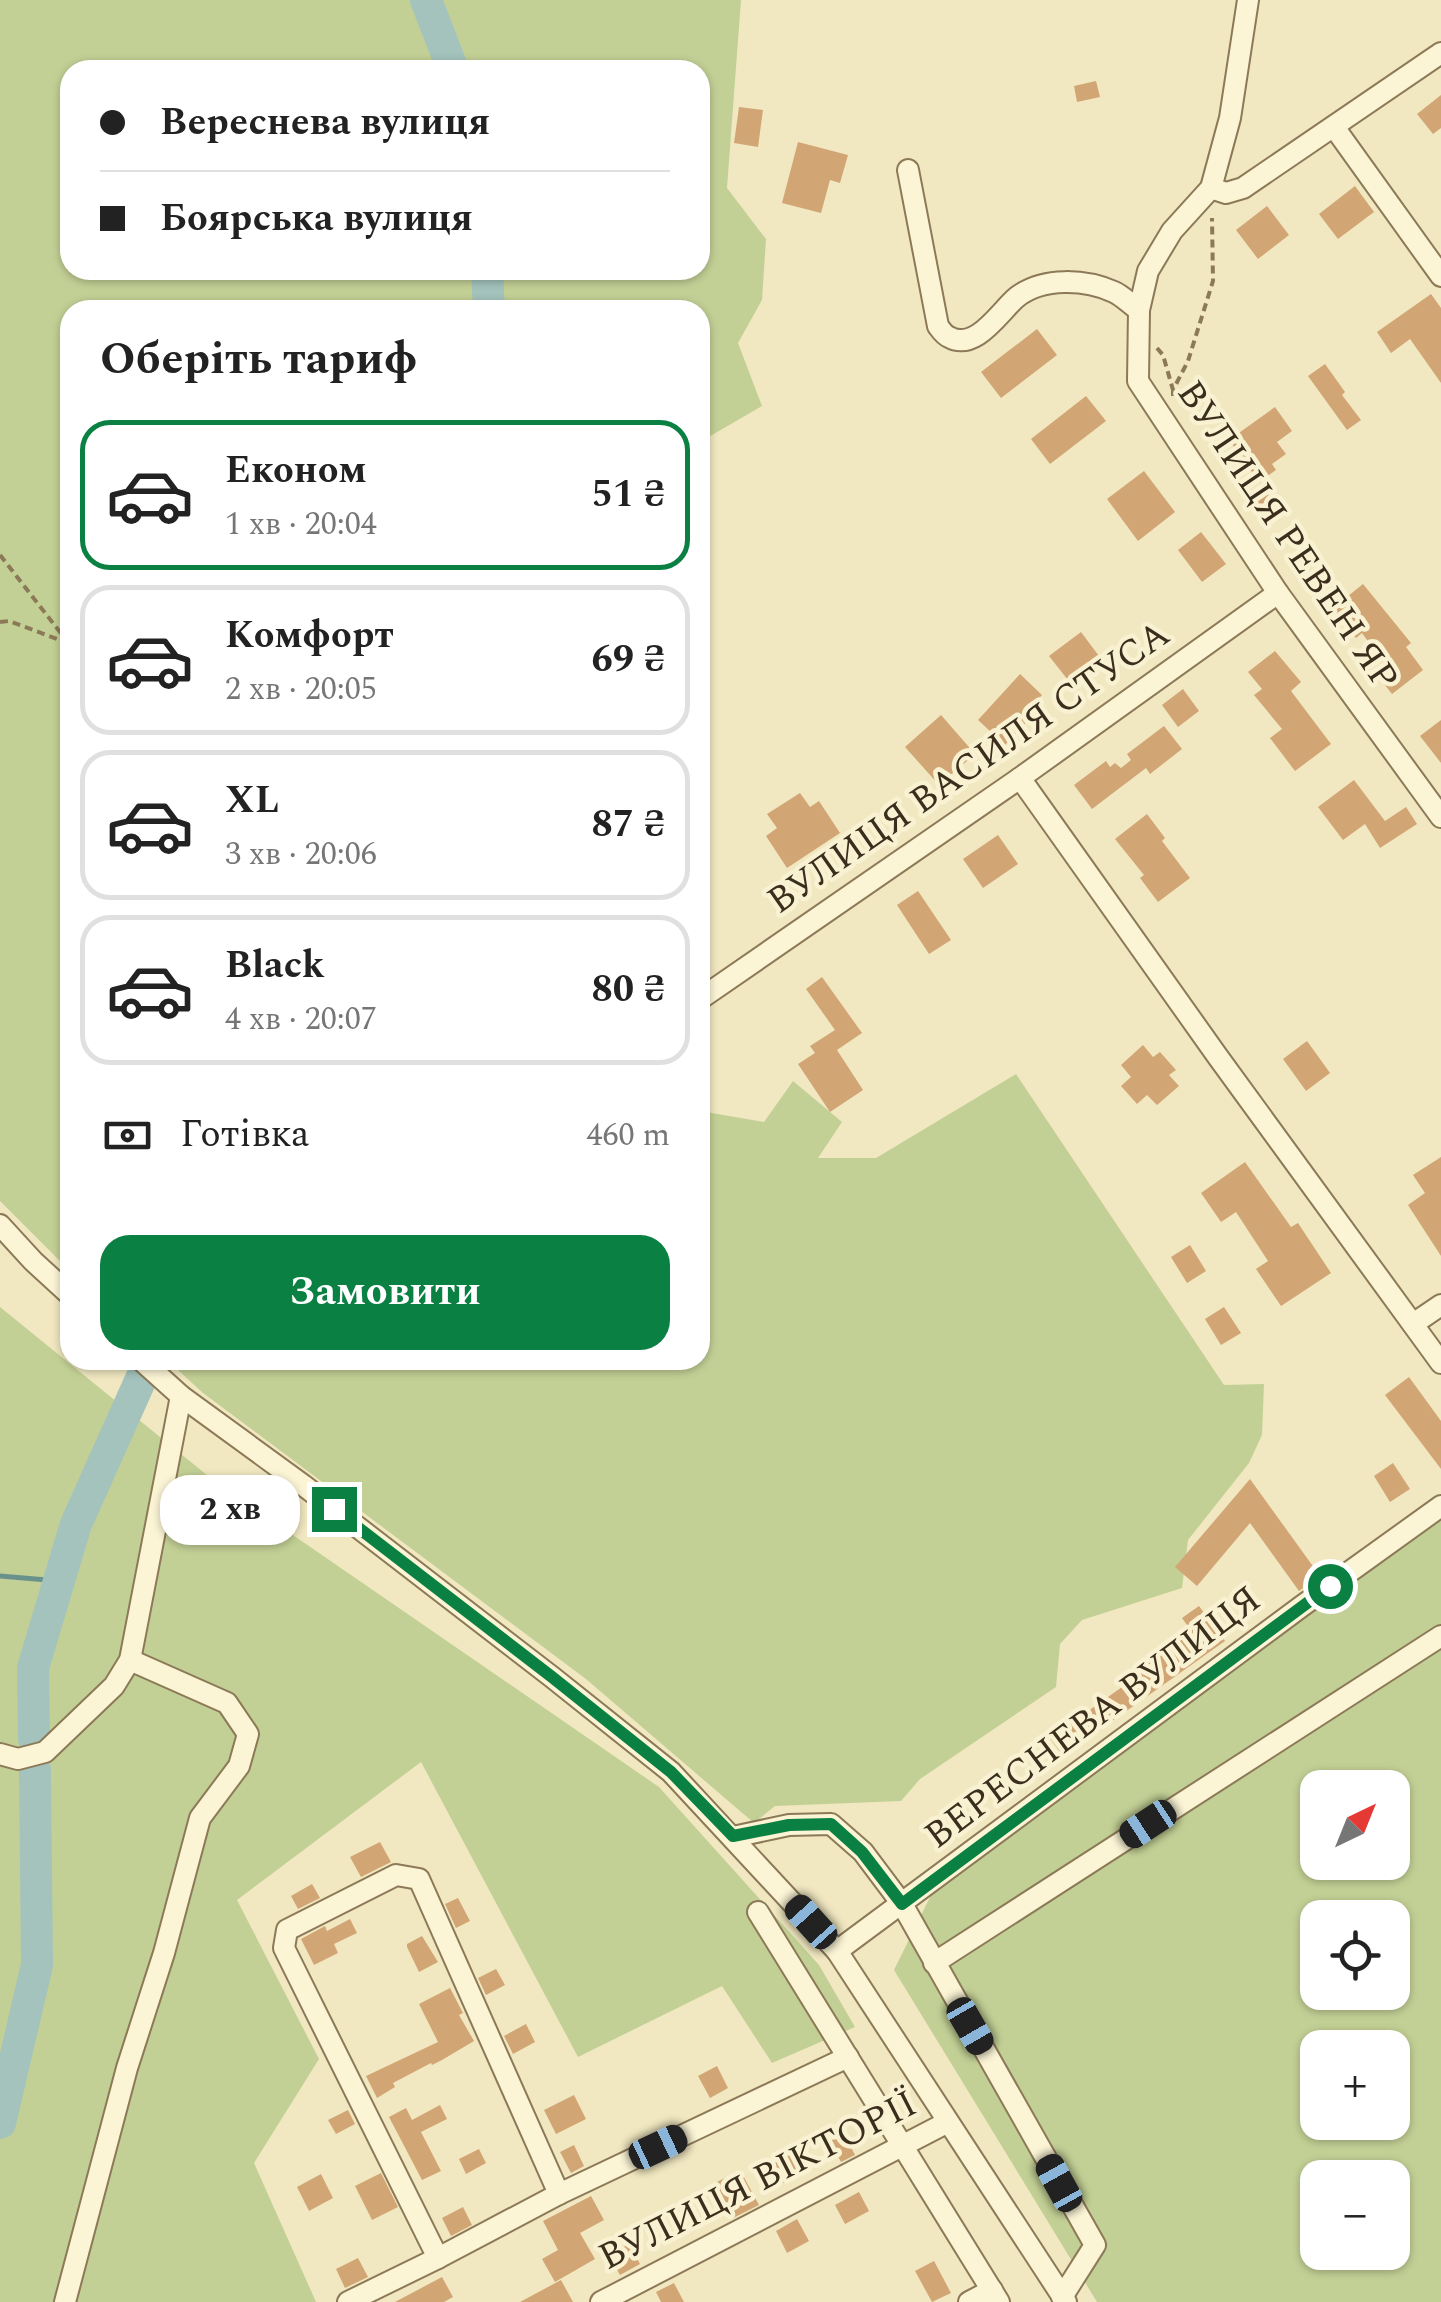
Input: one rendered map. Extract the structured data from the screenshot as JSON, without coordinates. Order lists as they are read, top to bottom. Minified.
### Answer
{"streets":{"street":["ВУЛИЦЯ РЕВЕН ЯР","ВУЛИЦЯ ВАСИЛЯ СТУСА","ВЕРЕСНЕВА ВУЛИЦЯ","ВУЛИЦЯ ВІКТОРІЇ"]},"crossings":[["ВУЛИЦЯ РЕВЕН ЯР","ВУЛИЦЯ ВАСИЛЯ СТУСА"]],"north":"top right","page":{"banner":["Вереснева вулиця","Боярська вулиця"],"heading":"Оберіть тариф","list":[{"name":"Економ","note":"1 хв · 20:04","value":"51 ₴"},{"name":"Комфорт","note":"2 хв · 20:05","value":"69 ₴"},{"name":"XL","note":"3 хв · 20:06","value":"87 ₴"},{"name":"Black","note":"4 хв · 20:07","value":"80 ₴"}],"pay":["Готівка","460 m"],"buttons":"Замовити","bubble":"2 хв","map_buttons":["+","−"]}}
